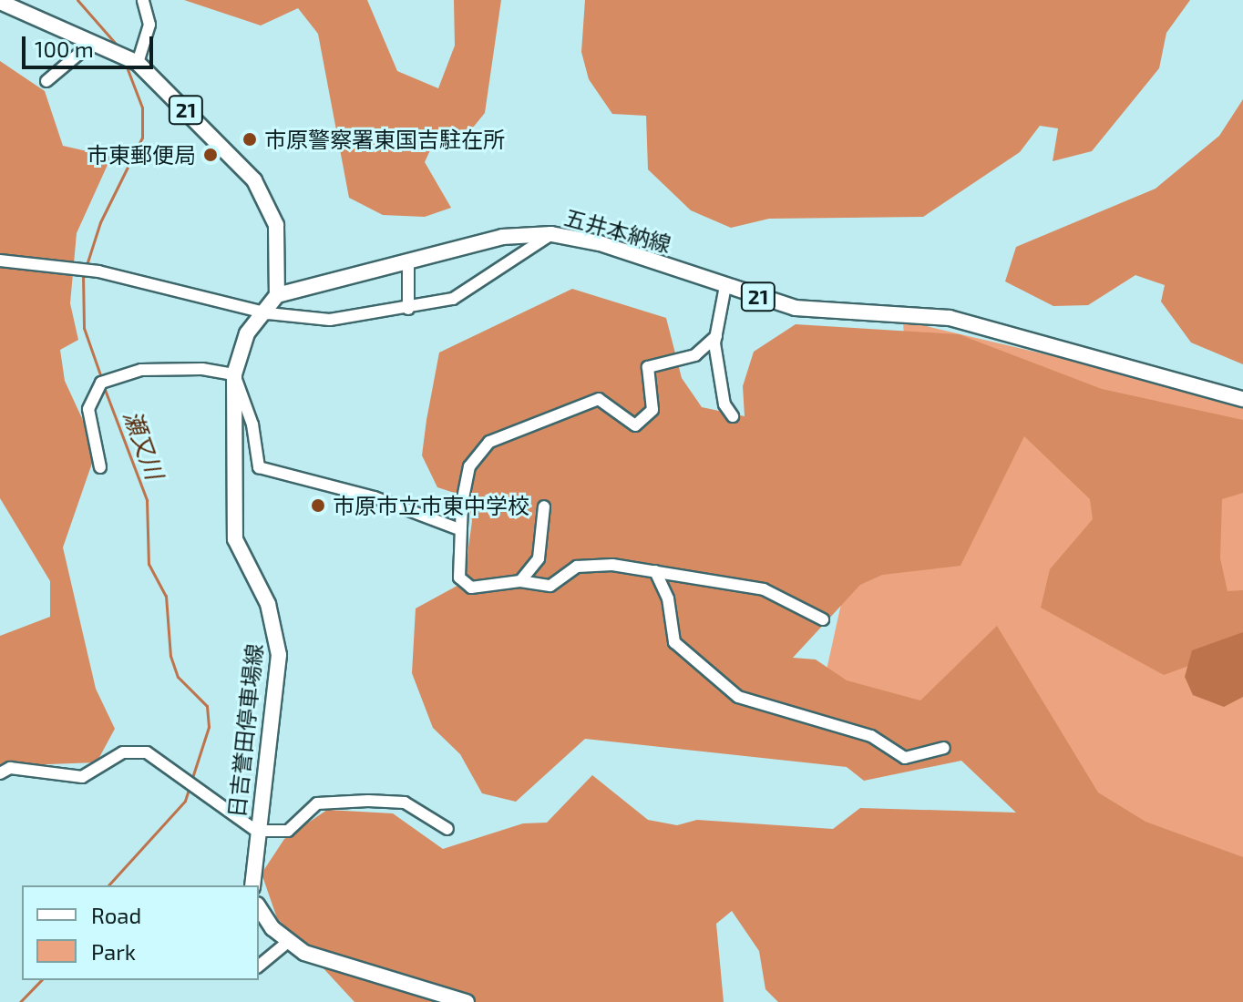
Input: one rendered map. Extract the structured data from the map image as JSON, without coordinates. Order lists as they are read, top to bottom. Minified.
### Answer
{"streets":{"main road":["21","五井本納線","日吉誉田停車場線"]},"crossings":[["21","五井本納線"],["21","日吉誉田停車場線"],["五井本納線","日吉誉田停車場線"]],"water":["瀬又川"],"places":["市原警察署東国吉駐在所","市東郵便局","市原市立市東中学校"],"legend":["Road","Park"],"scale_bar":"100 m"}
